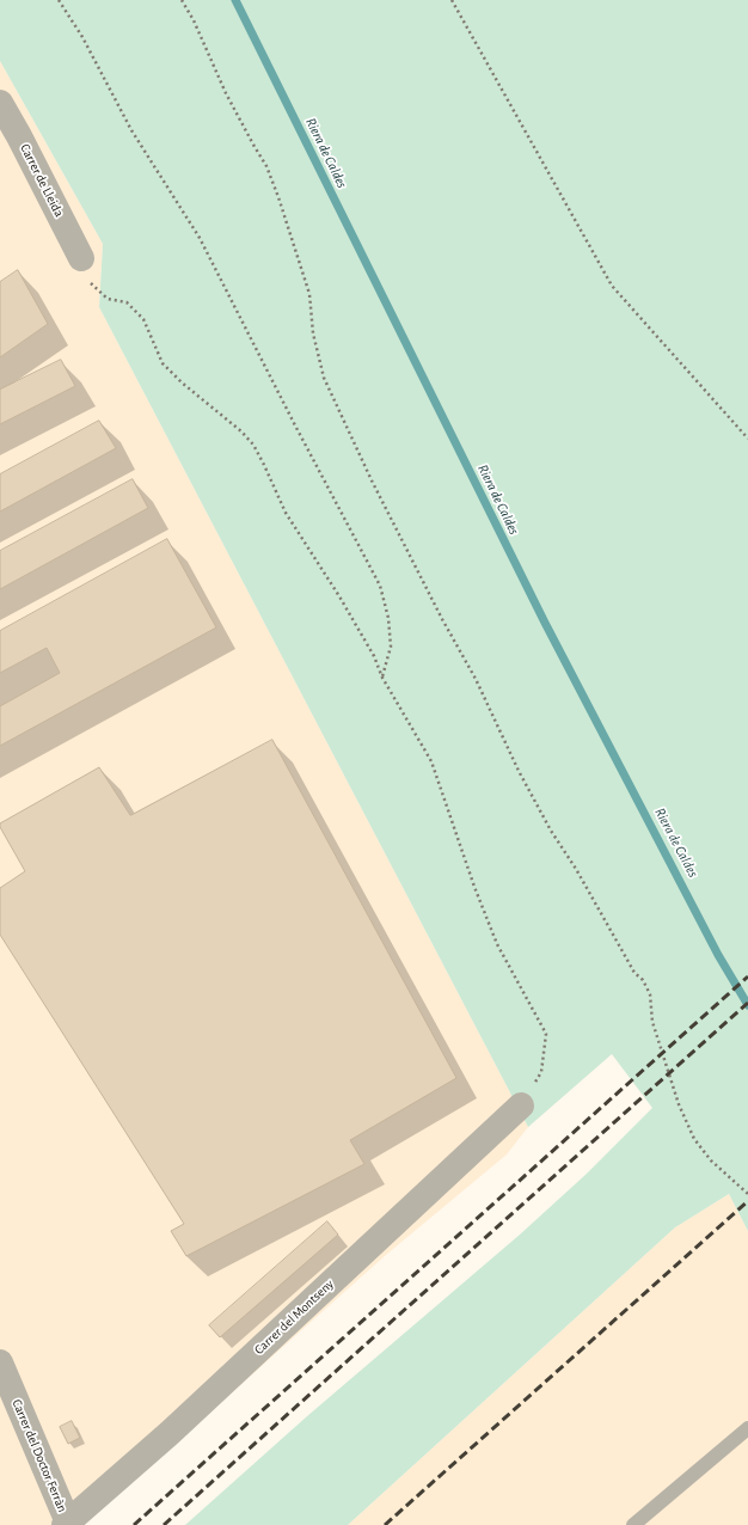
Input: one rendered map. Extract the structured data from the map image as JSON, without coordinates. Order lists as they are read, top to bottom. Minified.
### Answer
{"streets":{"street":["Carrer de Lleida","Carrer del Montseny","Carrer del Doctor Ferràn"]},"crossings":[["Carrer del Montseny","Carrer del Doctor Ferràn"]],"water":["Riera de Caldes"]}
